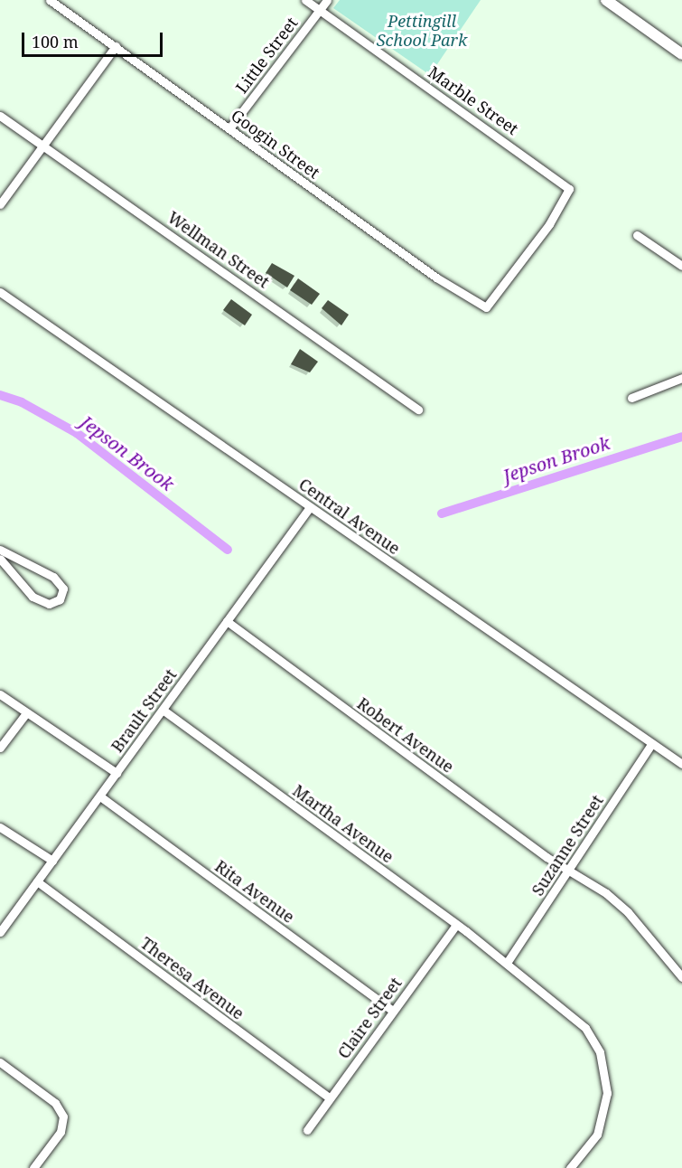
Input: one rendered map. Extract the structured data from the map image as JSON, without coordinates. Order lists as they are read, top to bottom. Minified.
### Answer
{"streets":{"street":["Little Street","Marble Street","Googin Street","Wellman Street","Central Avenue","Brault Street","Robert Avenue","Martha Avenue","Suzanne Street","Rita Avenue","Theresa Avenue","Claire Street"]},"crossings":[["Little Street","Marble Street"],["Little Street","Googin Street"],["Marble Street","Googin Street"],["Central Avenue","Brault Street"],["Central Avenue","Suzanne Street"],["Brault Street","Robert Avenue"],["Brault Street","Martha Avenue"],["Brault Street","Rita Avenue"],["Brault Street","Theresa Avenue"],["Robert Avenue","Suzanne Street"],["Martha Avenue","Suzanne Street"],["Martha Avenue","Claire Street"],["Rita Avenue","Claire Street"],["Theresa Avenue","Claire Street"]],"water":["Jepson Brook"],"parks":["Pettingill School Park"],"scale_bar":"100 m"}
